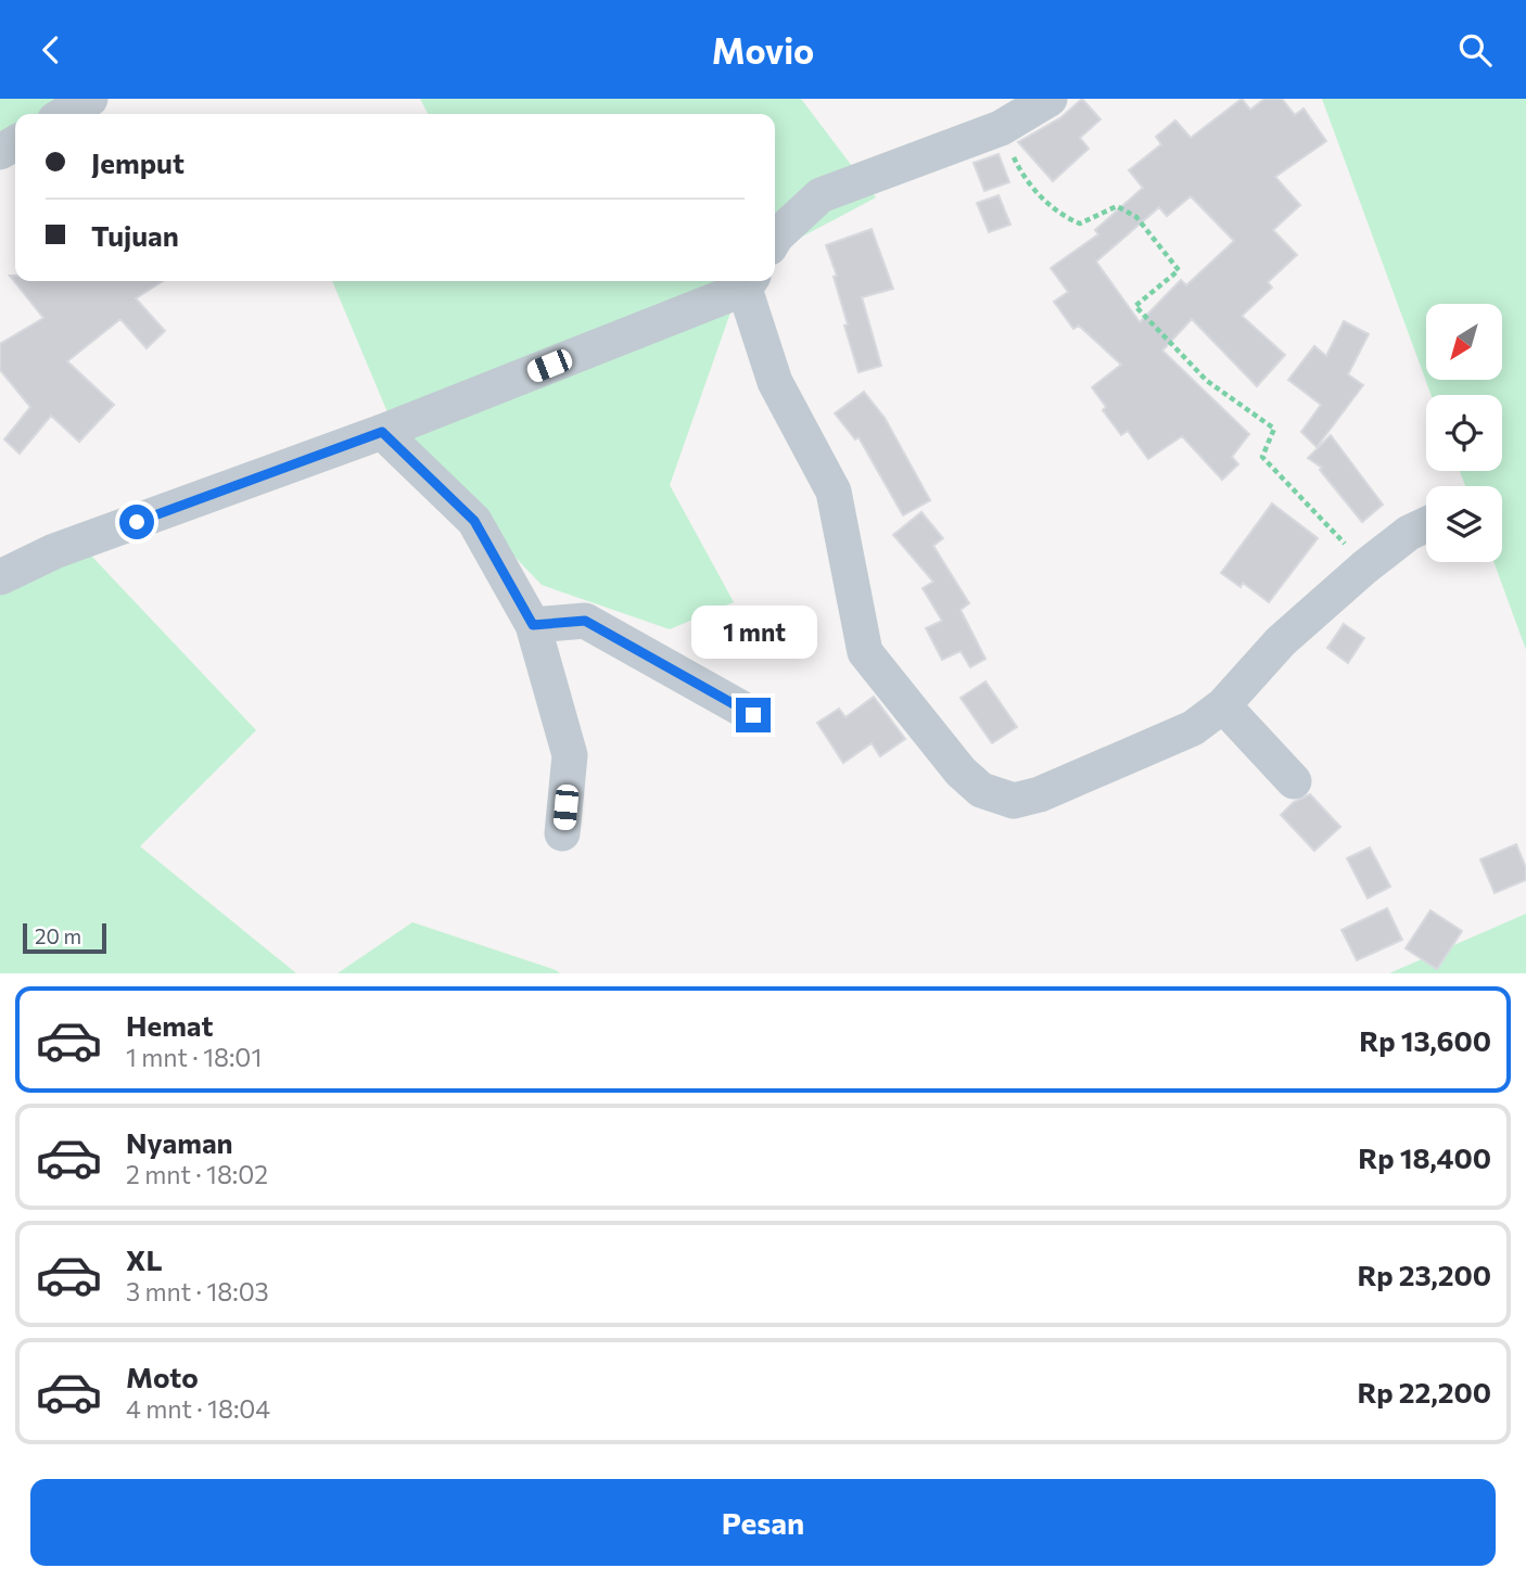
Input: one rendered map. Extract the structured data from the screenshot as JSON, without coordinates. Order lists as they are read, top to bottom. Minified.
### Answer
{"scale_bar":"20 m","north":"bottom left","page":{"header":"Movio","banner":["Jemput","Tujuan"],"bubble":"1 mnt","scale":"20 m","list":[{"name":"Hemat","note":"1 mnt · 18:01","value":"Rp 13,600"},{"name":"Nyaman","note":"2 mnt · 18:02","value":"Rp 18,400"},{"name":"XL","note":"3 mnt · 18:03","value":"Rp 23,200"},{"name":"Moto","note":"4 mnt · 18:04","value":"Rp 22,200"}],"buttons":"Pesan"}}
